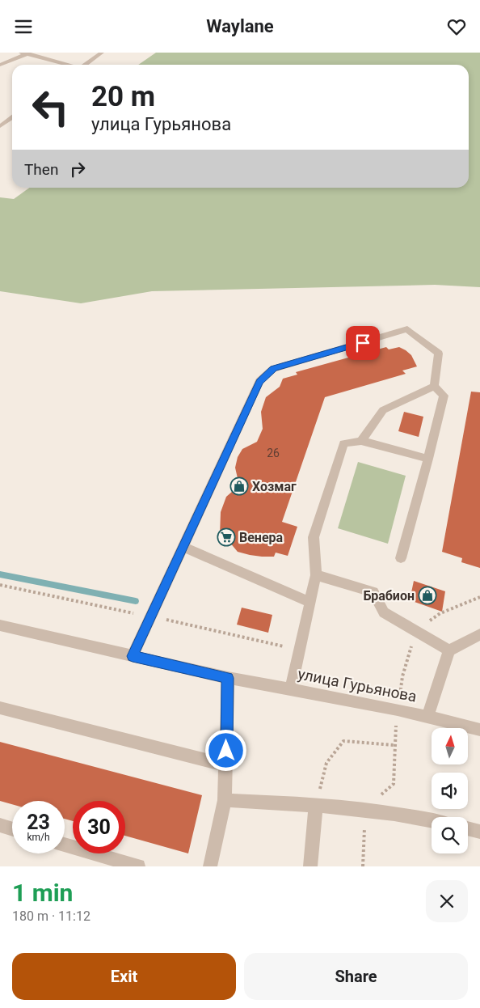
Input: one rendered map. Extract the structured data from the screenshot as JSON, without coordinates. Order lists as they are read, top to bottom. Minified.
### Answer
{"streets":{"street":["улица Гурьянова"]},"places":{"shop":["Хозмаг","Брабион"],"supermarket":["Венера"]},"house_numbers":["26"],"north":"top","page":{"header":"Waylane","turn":["20 m","улица Гурьянова"],"then":"Then","speed":"23 km/h","limit":"30","heading":["1 min","180 m · 11:12"],"buttons":["Exit","Share"]}}
